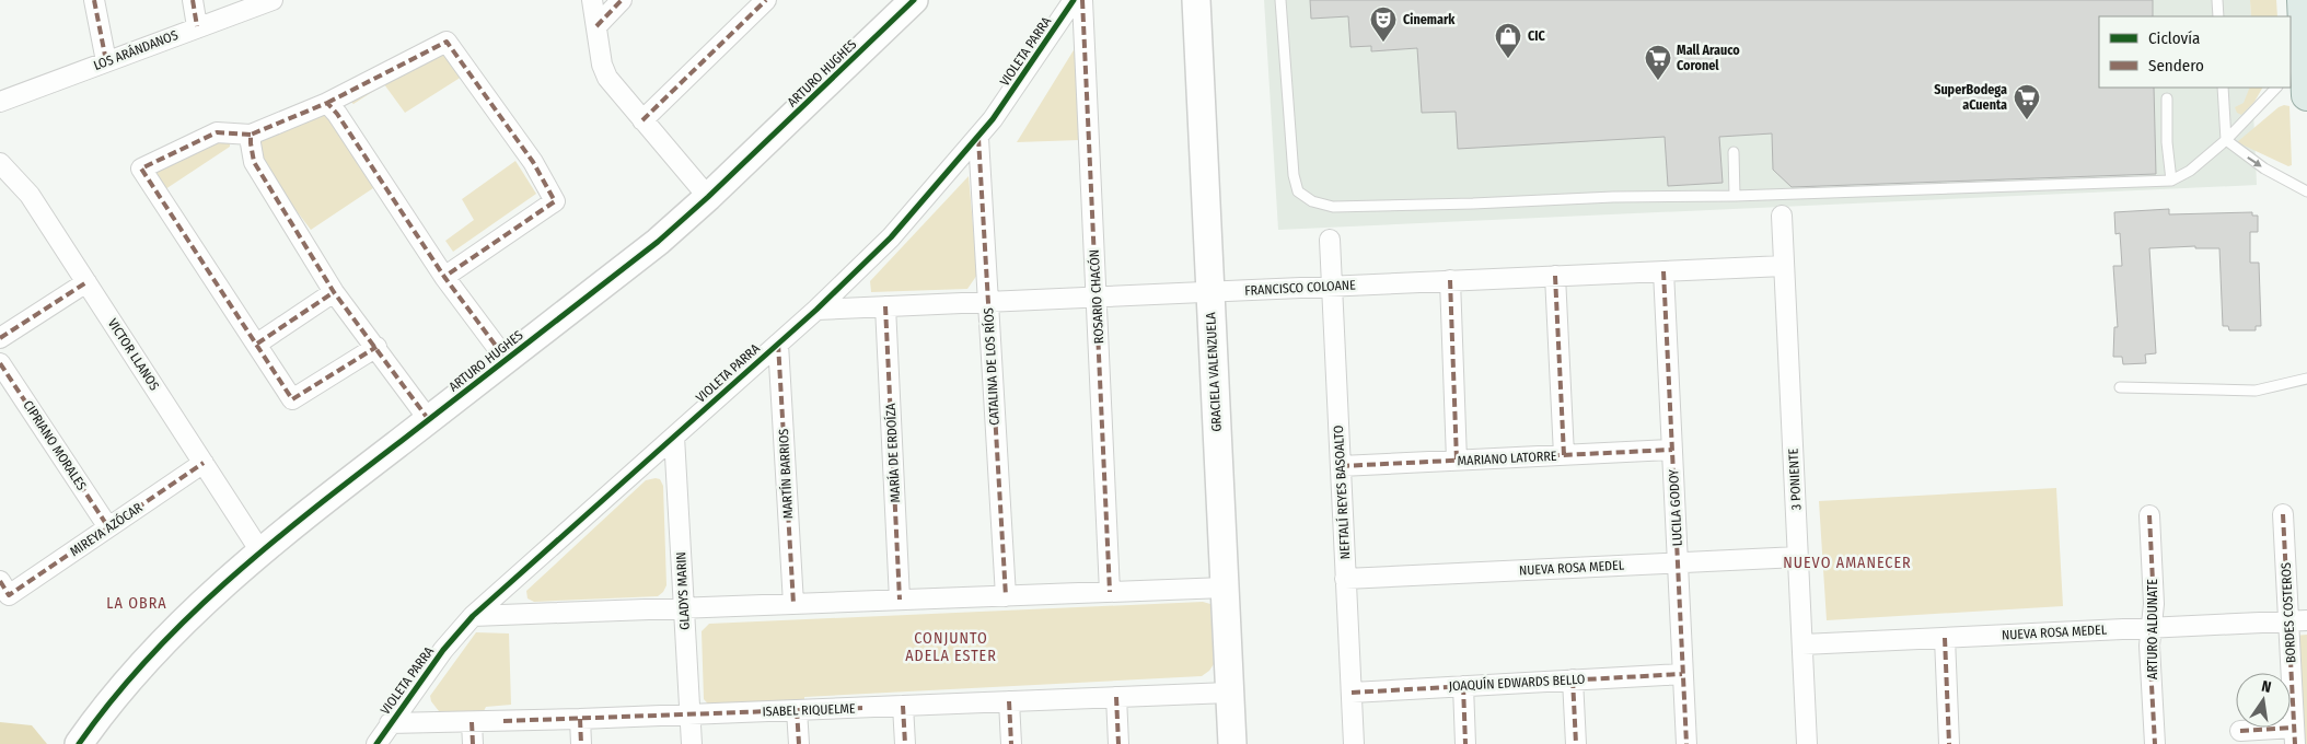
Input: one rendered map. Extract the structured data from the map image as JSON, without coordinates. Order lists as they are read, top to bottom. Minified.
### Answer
{"streets":{"street":["LOS ARÁNDANOS","VIOLETA PARRA","ARTURO HUGHES","FRANCISCO COLOANE","ROSARIO CHACÓN","VICTOR LLANOS","CATALINA DE LOS RÍOS","GRACIELA VALENZUELA","CIPRIANO MORALES","MARÍA DE ERDOÍZA","MARIANO LATORRE","MARTÍN BARRIOS","3 PONIENTE","NEFTALÍ REYES BASOALTO","LUCILA GODOY","MIREYA AZÓCAR","NUEVA ROSA MEDEL","GLADYS MARIN","BORDES COSTEROS","ARTURO ALDUNATE","JOAQUÍN EDWARDS BELLO","ISABEL RIQUELME"]},"crossings":[["VIOLETA PARRA","FRANCISCO COLOANE"],["VIOLETA PARRA","CATALINA DE LOS RÍOS"],["VIOLETA PARRA","MARTÍN BARRIOS"],["VIOLETA PARRA","GLADYS MARIN"],["VIOLETA PARRA","ISABEL RIQUELME"],["ARTURO HUGHES","VICTOR LLANOS"],["FRANCISCO COLOANE","ROSARIO CHACÓN"],["FRANCISCO COLOANE","CATALINA DE LOS RÍOS"],["FRANCISCO COLOANE","GRACIELA VALENZUELA"],["FRANCISCO COLOANE","MARÍA DE ERDOÍZA"],["FRANCISCO COLOANE","3 PONIENTE"],["FRANCISCO COLOANE","NEFTALÍ REYES BASOALTO"],["FRANCISCO COLOANE","LUCILA GODOY"],["VICTOR LLANOS","MIREYA AZÓCAR"],["GRACIELA VALENZUELA","ISABEL RIQUELME"],["CIPRIANO MORALES","MIREYA AZÓCAR"],["MARIANO LATORRE","NEFTALÍ REYES BASOALTO"],["MARIANO LATORRE","LUCILA GODOY"],["3 PONIENTE","NUEVA ROSA MEDEL"],["NEFTALÍ REYES BASOALTO","NUEVA ROSA MEDEL"],["NEFTALÍ REYES BASOALTO","JOAQUÍN EDWARDS BELLO"],["LUCILA GODOY","NUEVA ROSA MEDEL"],["LUCILA GODOY","JOAQUÍN EDWARDS BELLO"],["NUEVA ROSA MEDEL","BORDES COSTEROS"],["NUEVA ROSA MEDEL","ARTURO ALDUNATE"],["GLADYS MARIN","ISABEL RIQUELME"]],"districts":["NUEVO AMANECER","LA OBRA","CONJUNTO ADELA ESTER"],"places":{"theatre":["Cinemark"],"shop":["CIC"],"supermarket":["Mall Arauco Coronel","SuperBodega aCuenta"]},"legend":["Ciclovía","Sendero"],"north":"top"}
